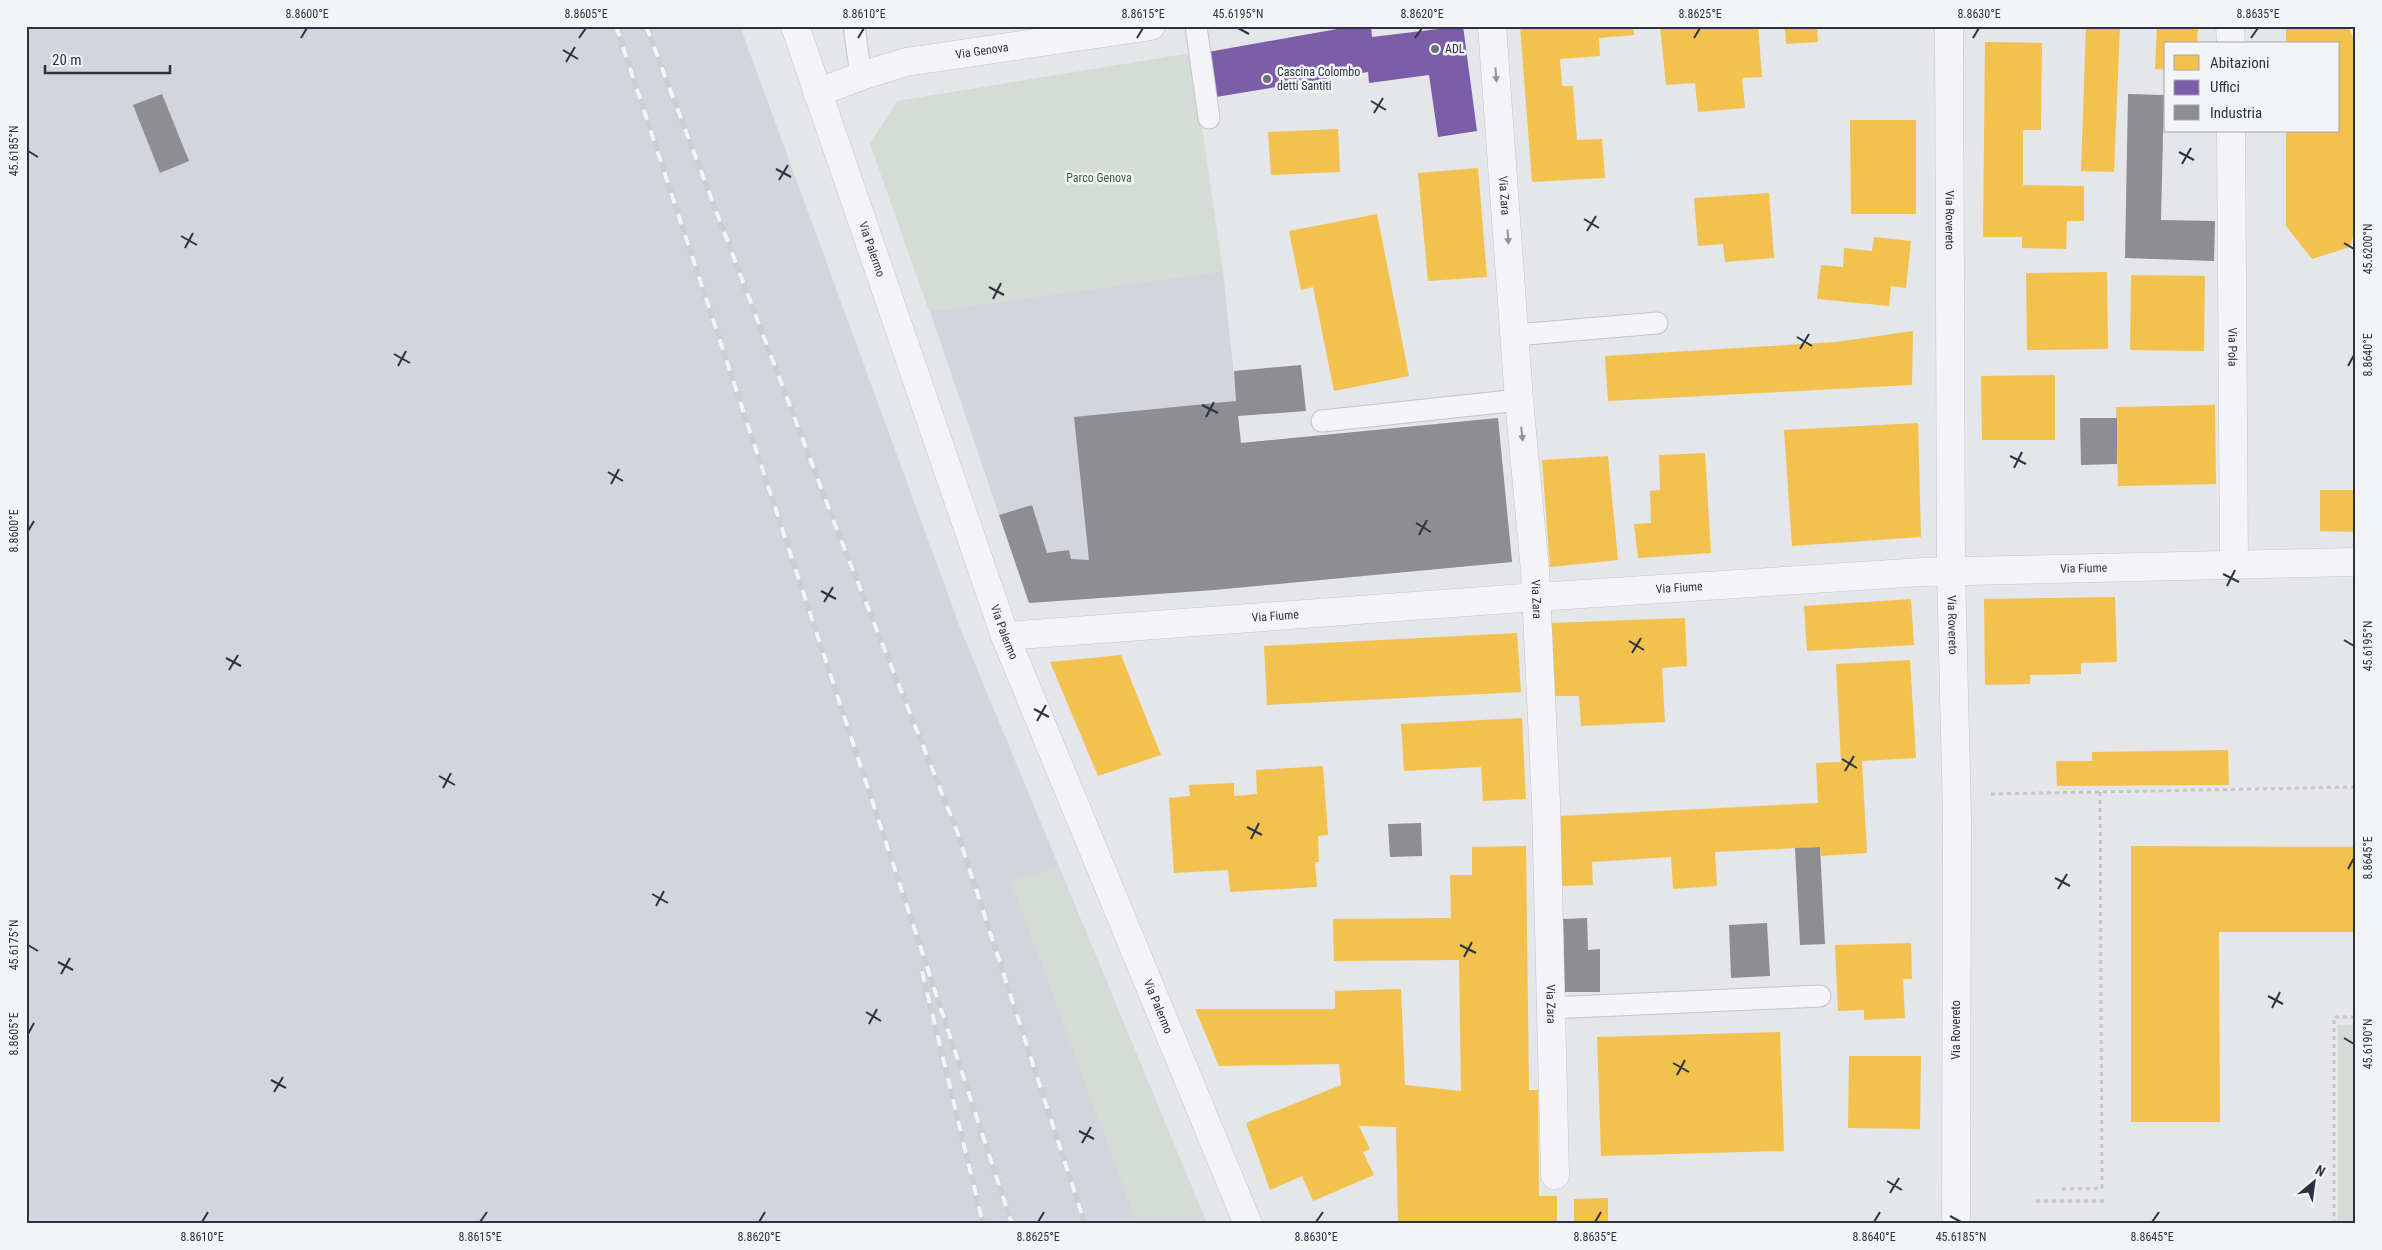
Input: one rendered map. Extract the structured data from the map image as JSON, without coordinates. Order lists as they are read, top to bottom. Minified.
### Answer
{"streets":{"street":["Via Genova","Via Zara","Via Rovereto","Via Palermo","Via Pola","Via Fiume"]},"crossings":[["Via Genova","Via Palermo"],["Via Zara","Via Fiume"],["Via Rovereto","Via Fiume"],["Via Palermo","Via Fiume"],["Via Pola","Via Fiume"]],"one_way":["Via Zara"],"parks":["Parco Genova"],"places":["ADL","Cascina Colombo detti Santiti"],"legend":["Abitazioni","Uffici","Industria"],"scale_bar":"20 m","north":"top right","coordinates":["8.8600°E","8.8605°E","8.8610°E","8.8615°E","45.6195°N","8.8620°E","8.8625°E","8.8630°E","8.8635°E","45.6185°N","45.6200°N","8.8640°E","8.8645°E","45.6175°N","45.6190°N"]}
